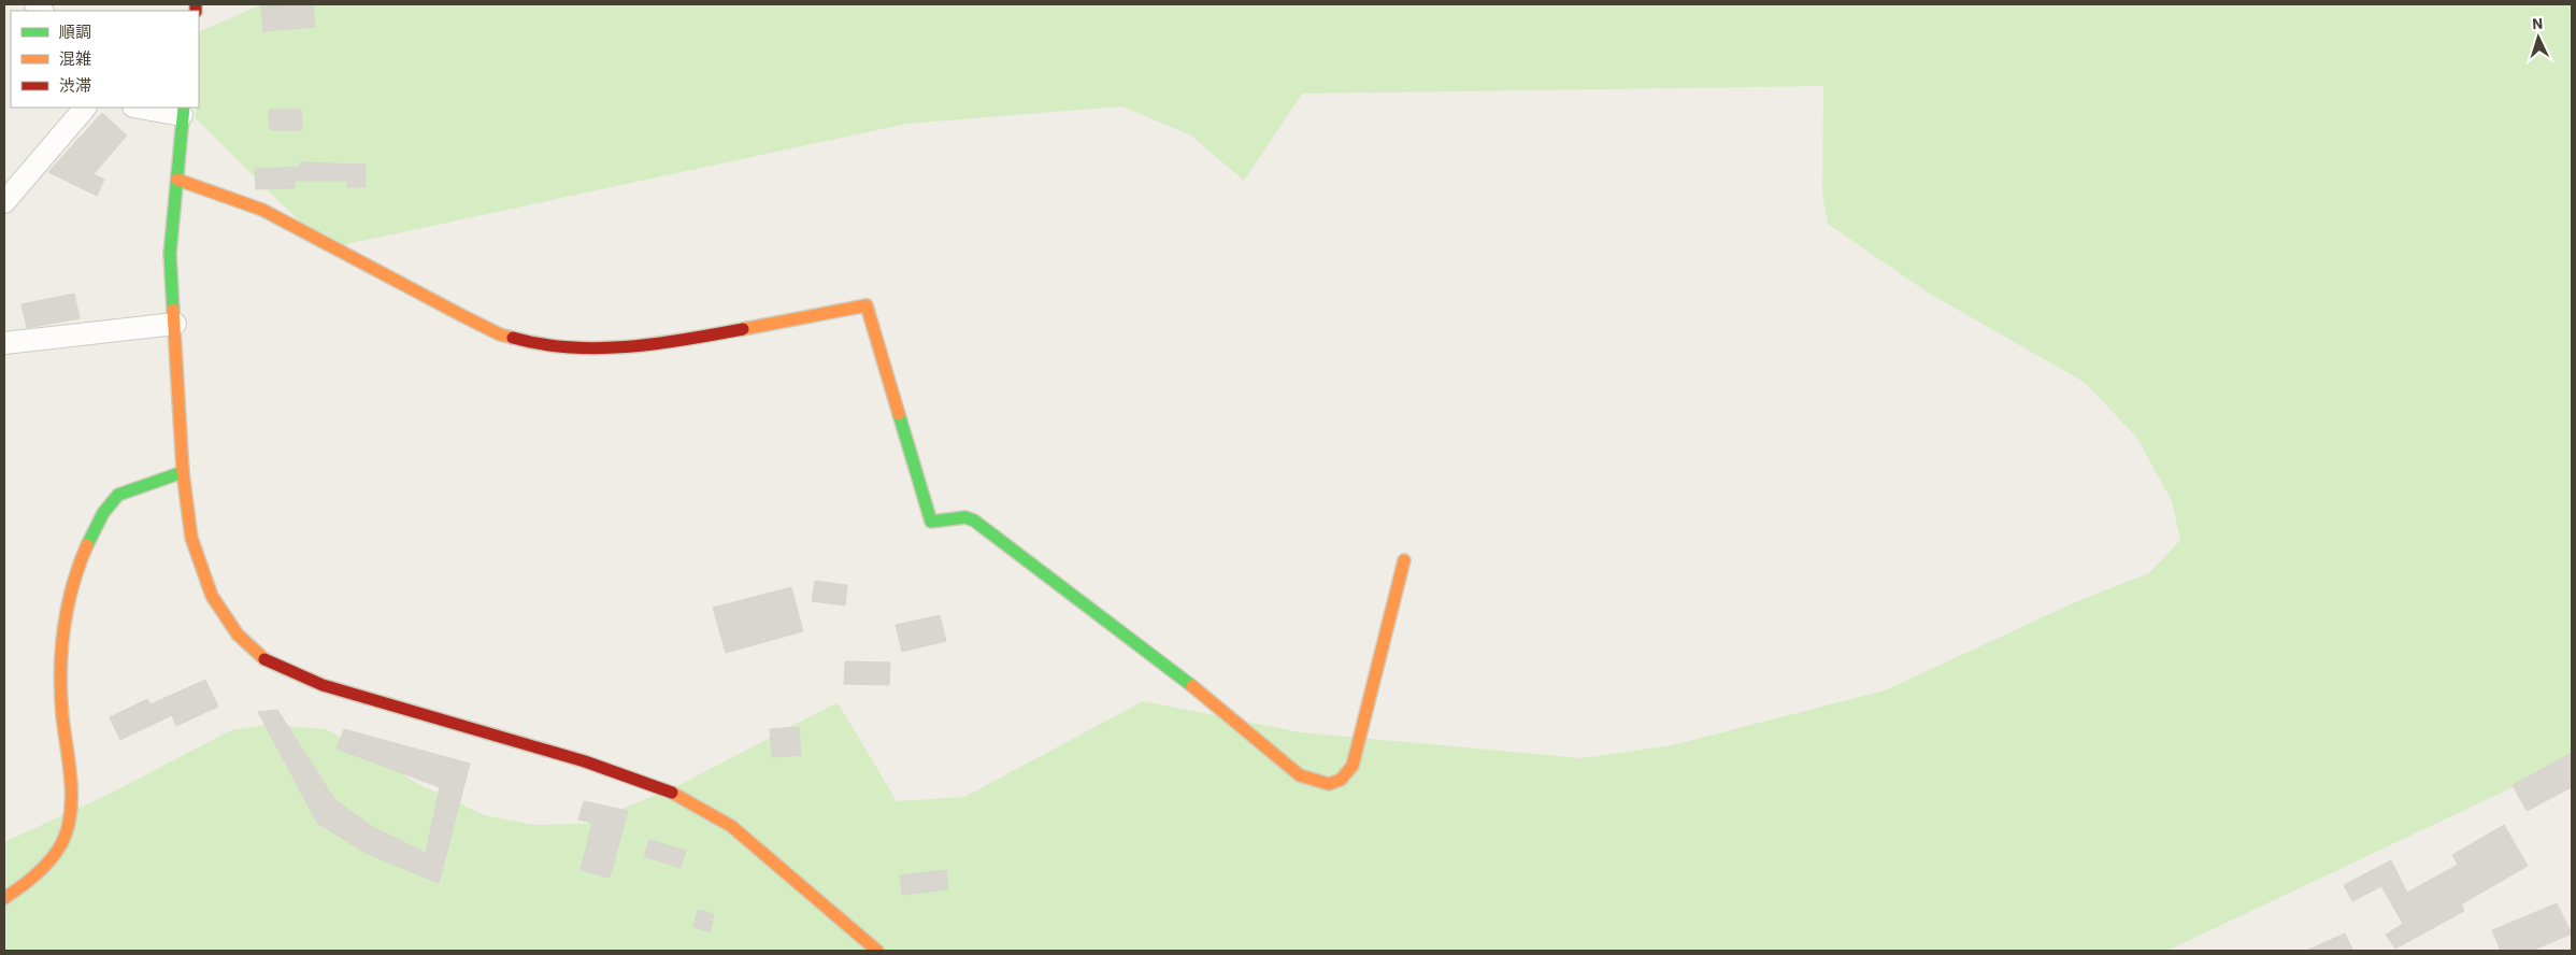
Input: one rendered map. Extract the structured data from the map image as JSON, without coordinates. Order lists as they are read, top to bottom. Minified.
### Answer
{"legend":["順調","混雑","渋滞"],"north":"top"}
